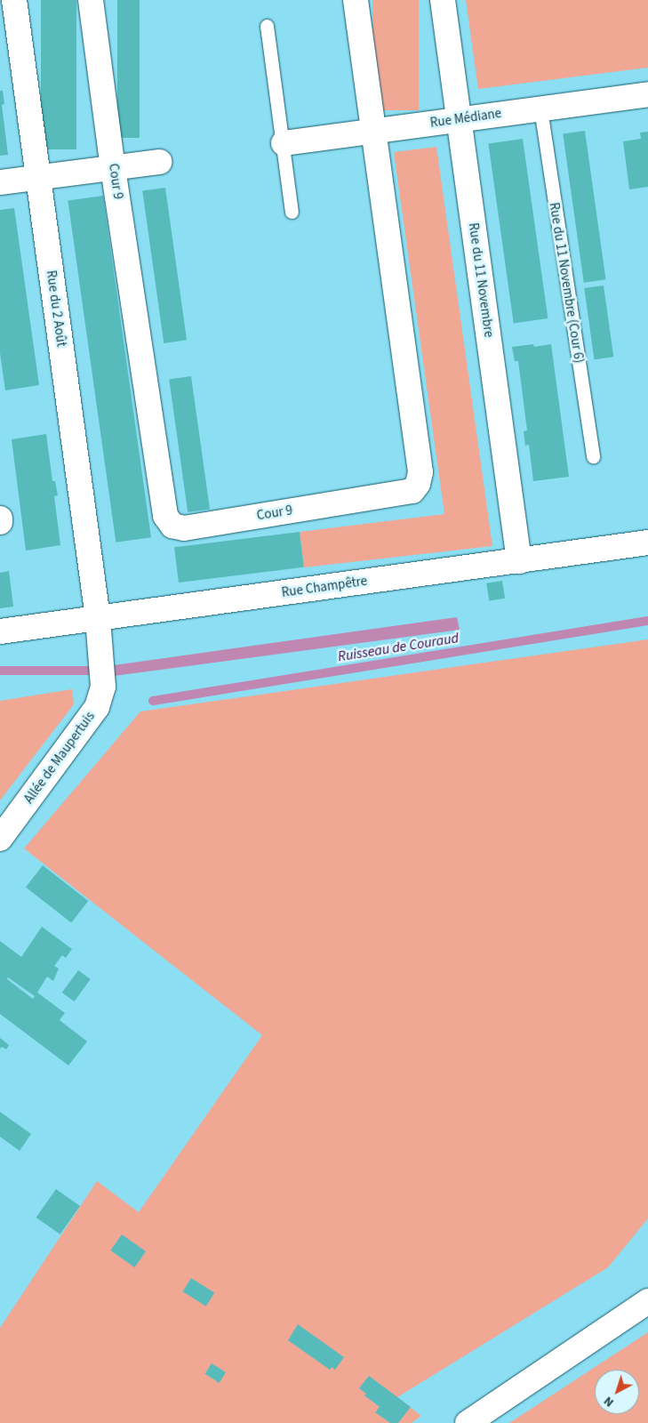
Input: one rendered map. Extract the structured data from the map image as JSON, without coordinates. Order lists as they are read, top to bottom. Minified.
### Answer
{"streets":{"street":["Rue Médiane","Cour 9","Rue du 11 Novembre","Rue du 2 Août","Rue Champêtre","Allée de Maupertuis"],"lane":["Rue du 11 Novembre (Cour 6)"]},"crossings":[["Rue Médiane","Cour 9"],["Rue Médiane","Rue du 11 Novembre"],["Rue Médiane","Rue du 11 Novembre (Cour 6)"],["Rue du 11 Novembre","Rue Champêtre"],["Rue du 2 Août","Rue Champêtre"],["Rue du 2 Août","Allée de Maupertuis"],["Rue Champêtre","Allée de Maupertuis"]],"water":["Ruisseau de Couraud"],"north":"bottom left"}
